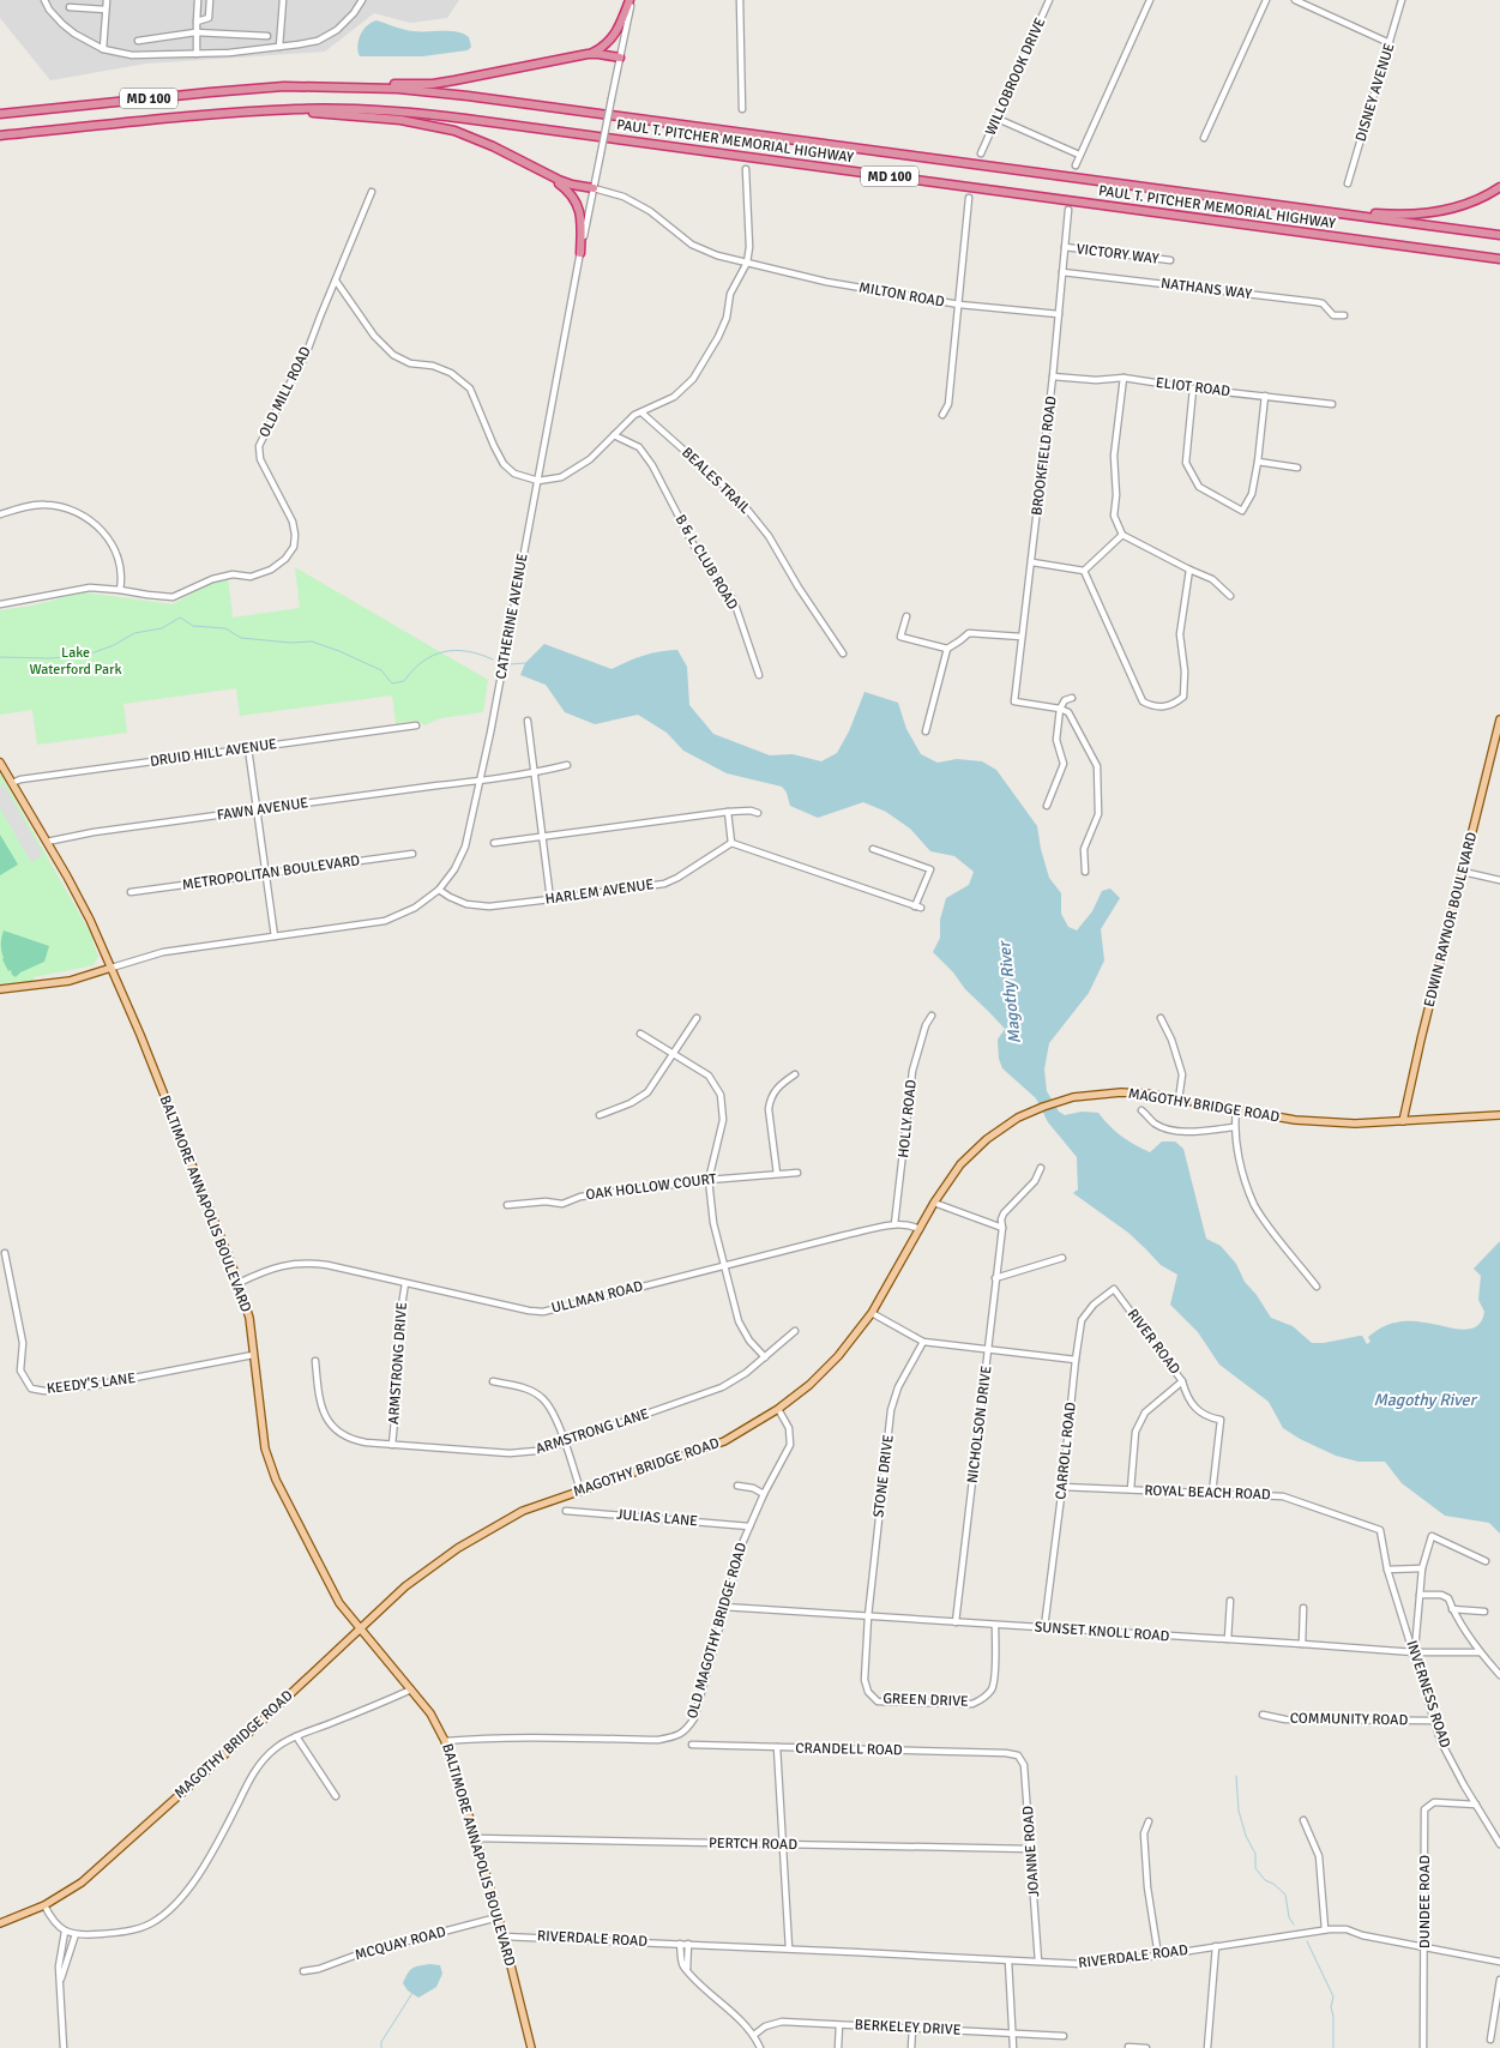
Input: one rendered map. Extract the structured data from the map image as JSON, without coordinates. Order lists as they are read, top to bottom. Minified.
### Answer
{"streets":{"highway":["MD 100","PAUL T. PITCHER MEMORIAL HIGHWAY"],"main road":["EDWIN RAYNOR BOULEVARD","MAGOTHY BRIDGE ROAD","BALTIMORE ANNAPOLIS BOULEVARD"],"street":["WILLOBROOK DRIVE","DISNEY AVENUE","VICTORY WAY","NATHANS WAY","MILTON ROAD","ELIOT ROAD","OLD MILL ROAD","BROOKFIELD ROAD","BEALES TRAIL","B & L CLUB ROAD","CATHERINE AVENUE","DRUID HILL AVENUE","FAWN AVENUE","METROPOLITAN BOULEVARD","HARLEM AVENUE","HOLLY ROAD","OAK HOLLOW COURT","ULLMAN ROAD","RIVER ROAD","ARMSTRONG DRIVE","KEEDY'S LANE","NICHOLSON DRIVE","ARMSTRONG LANE","CARROLL ROAD","STONE DRIVE","ROYAL BEACH ROAD","JULIAS LANE","OLD MAGOTHY BRIDGE ROAD","SUNSET KNOLL ROAD","INVERNESS ROAD","GREEN DRIVE","COMMUNITY ROAD","CRANDELL ROAD","PERTCH ROAD","JOANNE ROAD","DUNDEE ROAD","RIVERDALE ROAD","MCQUAY ROAD","BERKELEY DRIVE"]},"crossings":[["VICTORY WAY","BROOKFIELD ROAD"],["NATHANS WAY","BROOKFIELD ROAD"],["MILTON ROAD","BROOKFIELD ROAD"],["MILTON ROAD","CATHERINE AVENUE"],["ELIOT ROAD","BROOKFIELD ROAD"],["CATHERINE AVENUE","FAWN AVENUE"],["CATHERINE AVENUE","HARLEM AVENUE"],["CATHERINE AVENUE","BALTIMORE ANNAPOLIS BOULEVARD"],["DRUID HILL AVENUE","BALTIMORE ANNAPOLIS BOULEVARD"],["FAWN AVENUE","BALTIMORE ANNAPOLIS BOULEVARD"],["EDWIN RAYNOR BOULEVARD","MAGOTHY BRIDGE ROAD"],["MAGOTHY BRIDGE ROAD","BALTIMORE ANNAPOLIS BOULEVARD"],["MAGOTHY BRIDGE ROAD","ULLMAN ROAD"],["MAGOTHY BRIDGE ROAD","OLD MAGOTHY BRIDGE ROAD"],["HOLLY ROAD","ULLMAN ROAD"],["BALTIMORE ANNAPOLIS BOULEVARD","ULLMAN ROAD"],["BALTIMORE ANNAPOLIS BOULEVARD","KEEDY'S LANE"],["BALTIMORE ANNAPOLIS BOULEVARD","OLD MAGOTHY BRIDGE ROAD"],["BALTIMORE ANNAPOLIS BOULEVARD","PERTCH ROAD"],["BALTIMORE ANNAPOLIS BOULEVARD","RIVERDALE ROAD"],["BALTIMORE ANNAPOLIS BOULEVARD","MCQUAY ROAD"],["ULLMAN ROAD","ARMSTRONG DRIVE"],["RIVER ROAD","CARROLL ROAD"],["RIVER ROAD","ROYAL BEACH ROAD"],["ARMSTRONG DRIVE","ARMSTRONG LANE"],["NICHOLSON DRIVE","SUNSET KNOLL ROAD"],["CARROLL ROAD","ROYAL BEACH ROAD"],["CARROLL ROAD","SUNSET KNOLL ROAD"],["STONE DRIVE","SUNSET KNOLL ROAD"],["STONE DRIVE","GREEN DRIVE"],["ROYAL BEACH ROAD","INVERNESS ROAD"],["JULIAS LANE","OLD MAGOTHY BRIDGE ROAD"],["OLD MAGOTHY BRIDGE ROAD","SUNSET KNOLL ROAD"],["SUNSET KNOLL ROAD","INVERNESS ROAD"],["SUNSET KNOLL ROAD","GREEN DRIVE"],["INVERNESS ROAD","COMMUNITY ROAD"],["INVERNESS ROAD","DUNDEE ROAD"],["CRANDELL ROAD","JOANNE ROAD"],["PERTCH ROAD","JOANNE ROAD"],["JOANNE ROAD","RIVERDALE ROAD"],["DUNDEE ROAD","RIVERDALE ROAD"]],"water":["Magothy River"],"parks":["Lake Waterford Park"]}
